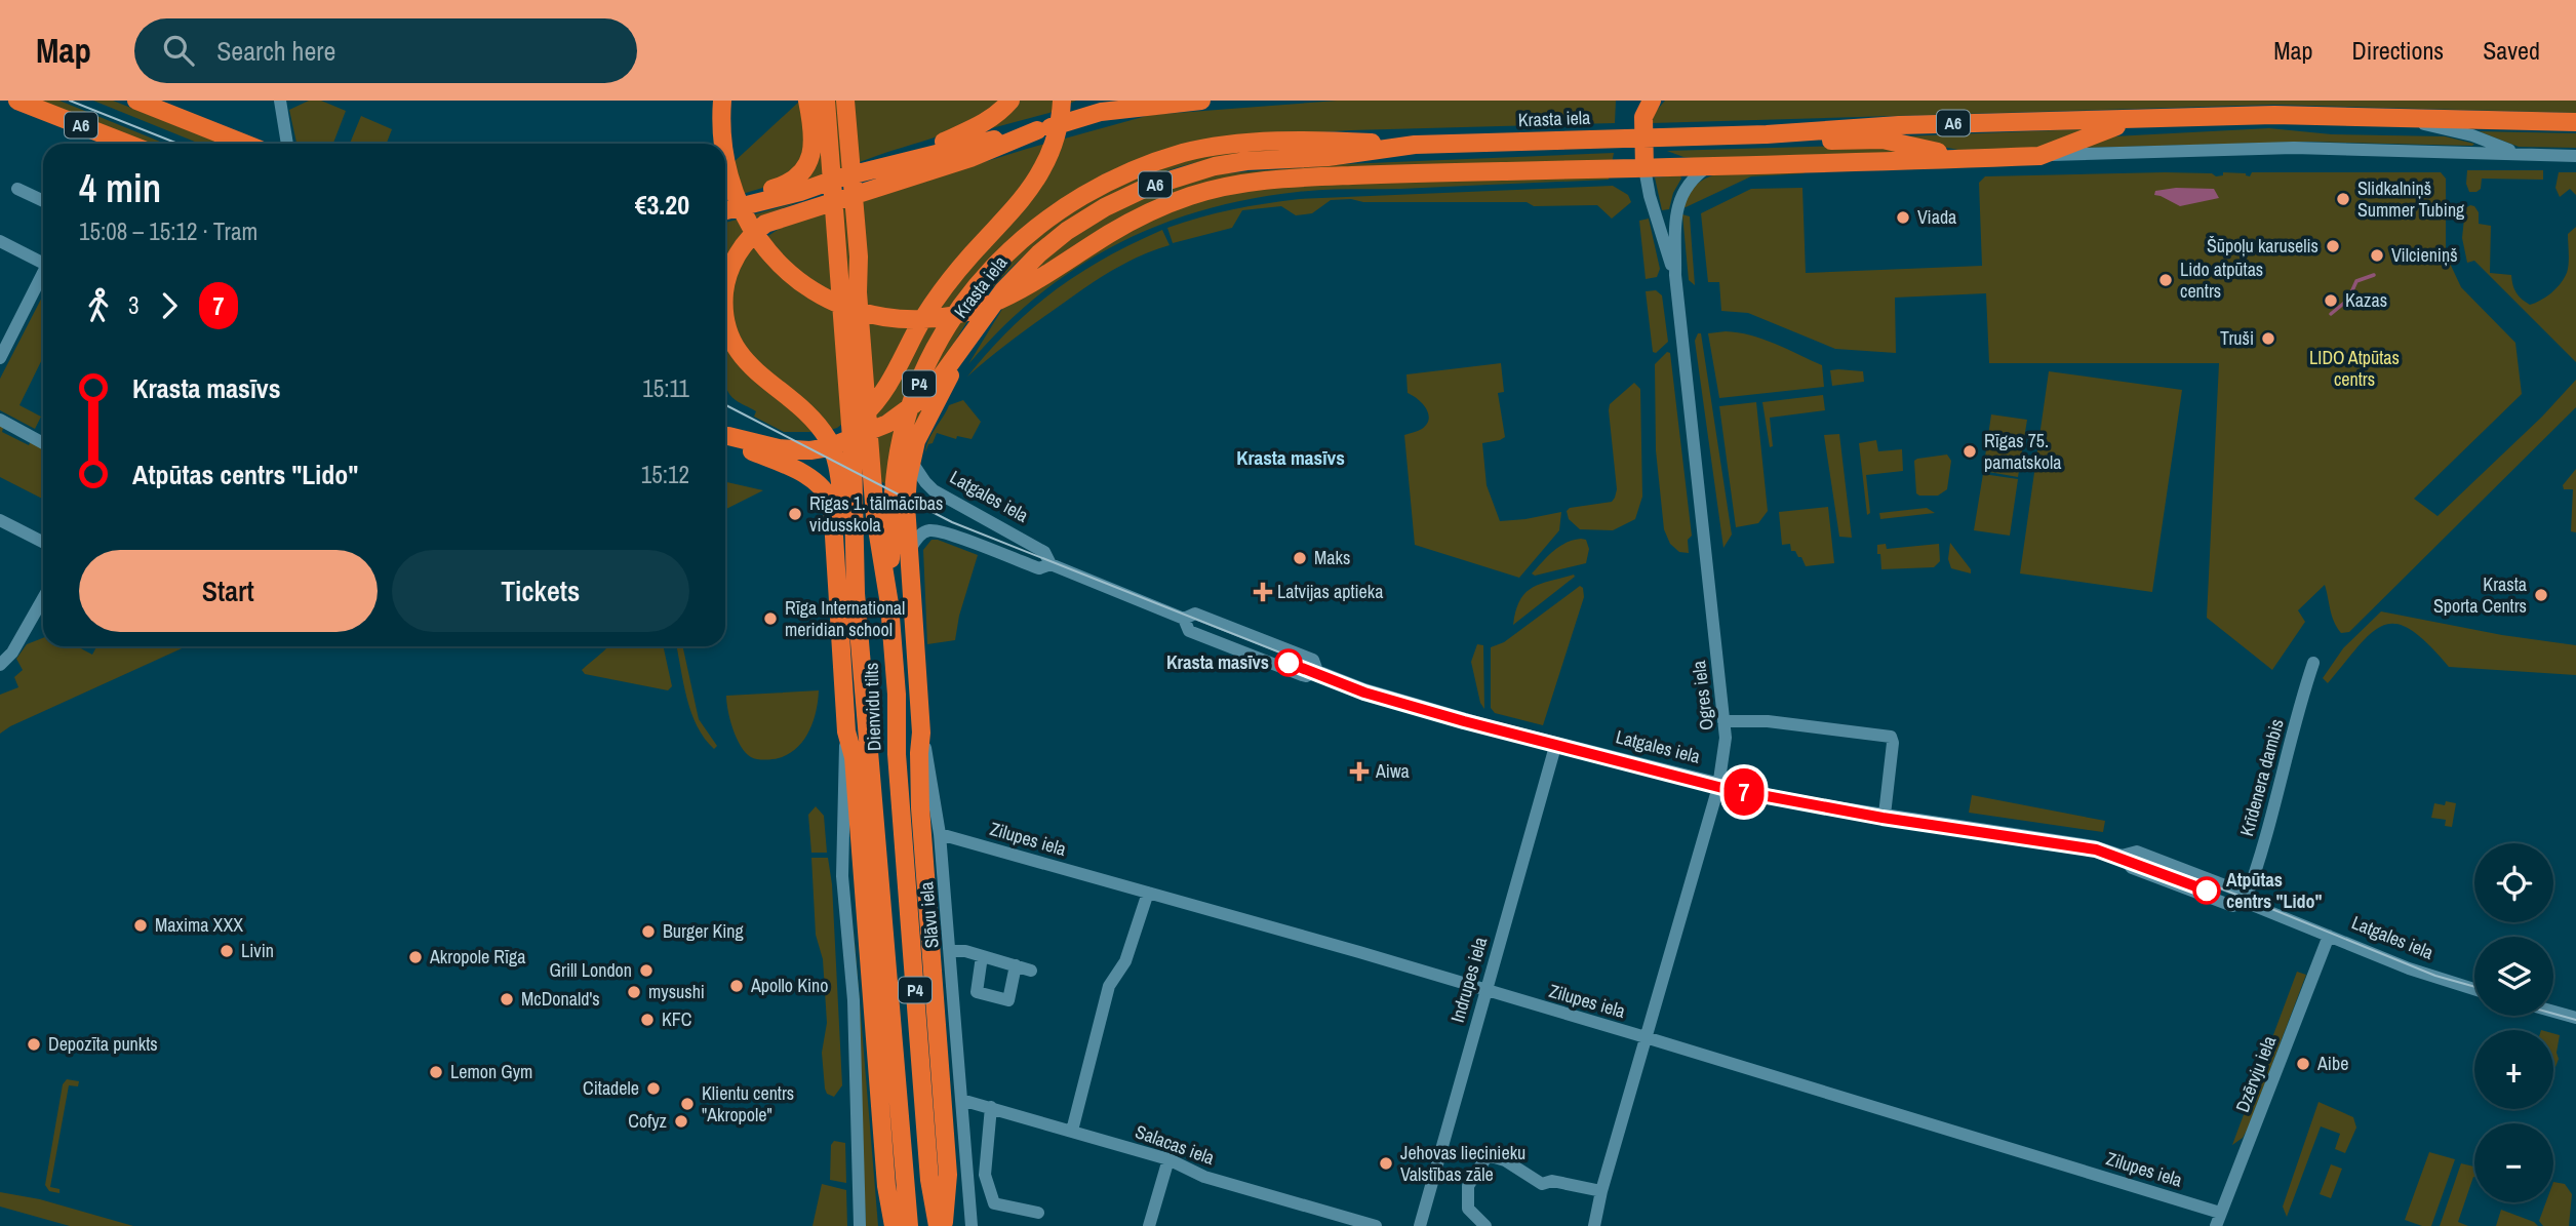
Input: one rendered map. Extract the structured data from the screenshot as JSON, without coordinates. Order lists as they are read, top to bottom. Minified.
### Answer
{"streets":{"highway":["Krasta iela","A6","P4","Dienvidu tilts"],"street":["Latgales iela","Ogres iela","Krīdenera dambis","Zilupes iela","Slāvu iela","Indrupes iela","Dzērvju iela","Salacas iela"]},"crossings":[["Krasta iela","P4"],["P4","Dienvidu tilts"],["Latgales iela","Ogres iela"],["Latgales iela","Krīdenera dambis"],["Latgales iela","Indrupes iela"],["Latgales iela","Dzērvju iela"],["Ogres iela","Zilupes iela"],["Zilupes iela","Slāvu iela"],["Zilupes iela","Indrupes iela"],["Zilupes iela","Dzērvju iela"],["Slāvu iela","Salacas iela"]],"districts":["Krasta masīvs"],"parks":["LIDO Atpūtas centrs"],"places":{"other":["Slidkalniņš Summer Tubing","Viada","Šūpoļu karuselis","Vilcieniņš","Lido atpūtas centrs","Kazas","Truši","Rīgas 75. pamatskola","Rīgas 1. tālmācības vidusskola","Maks","Krasta Sporta Centrs","Rīga International meridian school","Krasta masīvs","Atpūtas centrs \"Lido\"","Maxima XXX","Burger King","Livin","Akropole Rīga","Grill London","Apollo Kino","mysushi","McDonald's","KFC","Depozīta punkts","Aibe","Lemon Gym","Citadele","Klientu centrs \"Akropole\"","Cofyz","Jehovas liecinieku Valstības zāle"],"health":["Latvijas aptieka","Aiwa"]},"lines":["tram line 7"],"page":{"header":"Map","search":"Search here","nav":["Map","Directions","Saved"],"on_map":"7","heading":["4 min","15:08 – 15:12 · Tram","€3.20"],"legs":["3","7"],"list":[{"name":"Krasta masīvs","value":"15:11"},{"name":"Atpūtas centrs \"Lido\"","value":"15:12"}],"buttons":["Start","Tickets"],"map_buttons":["+","−"]}}
